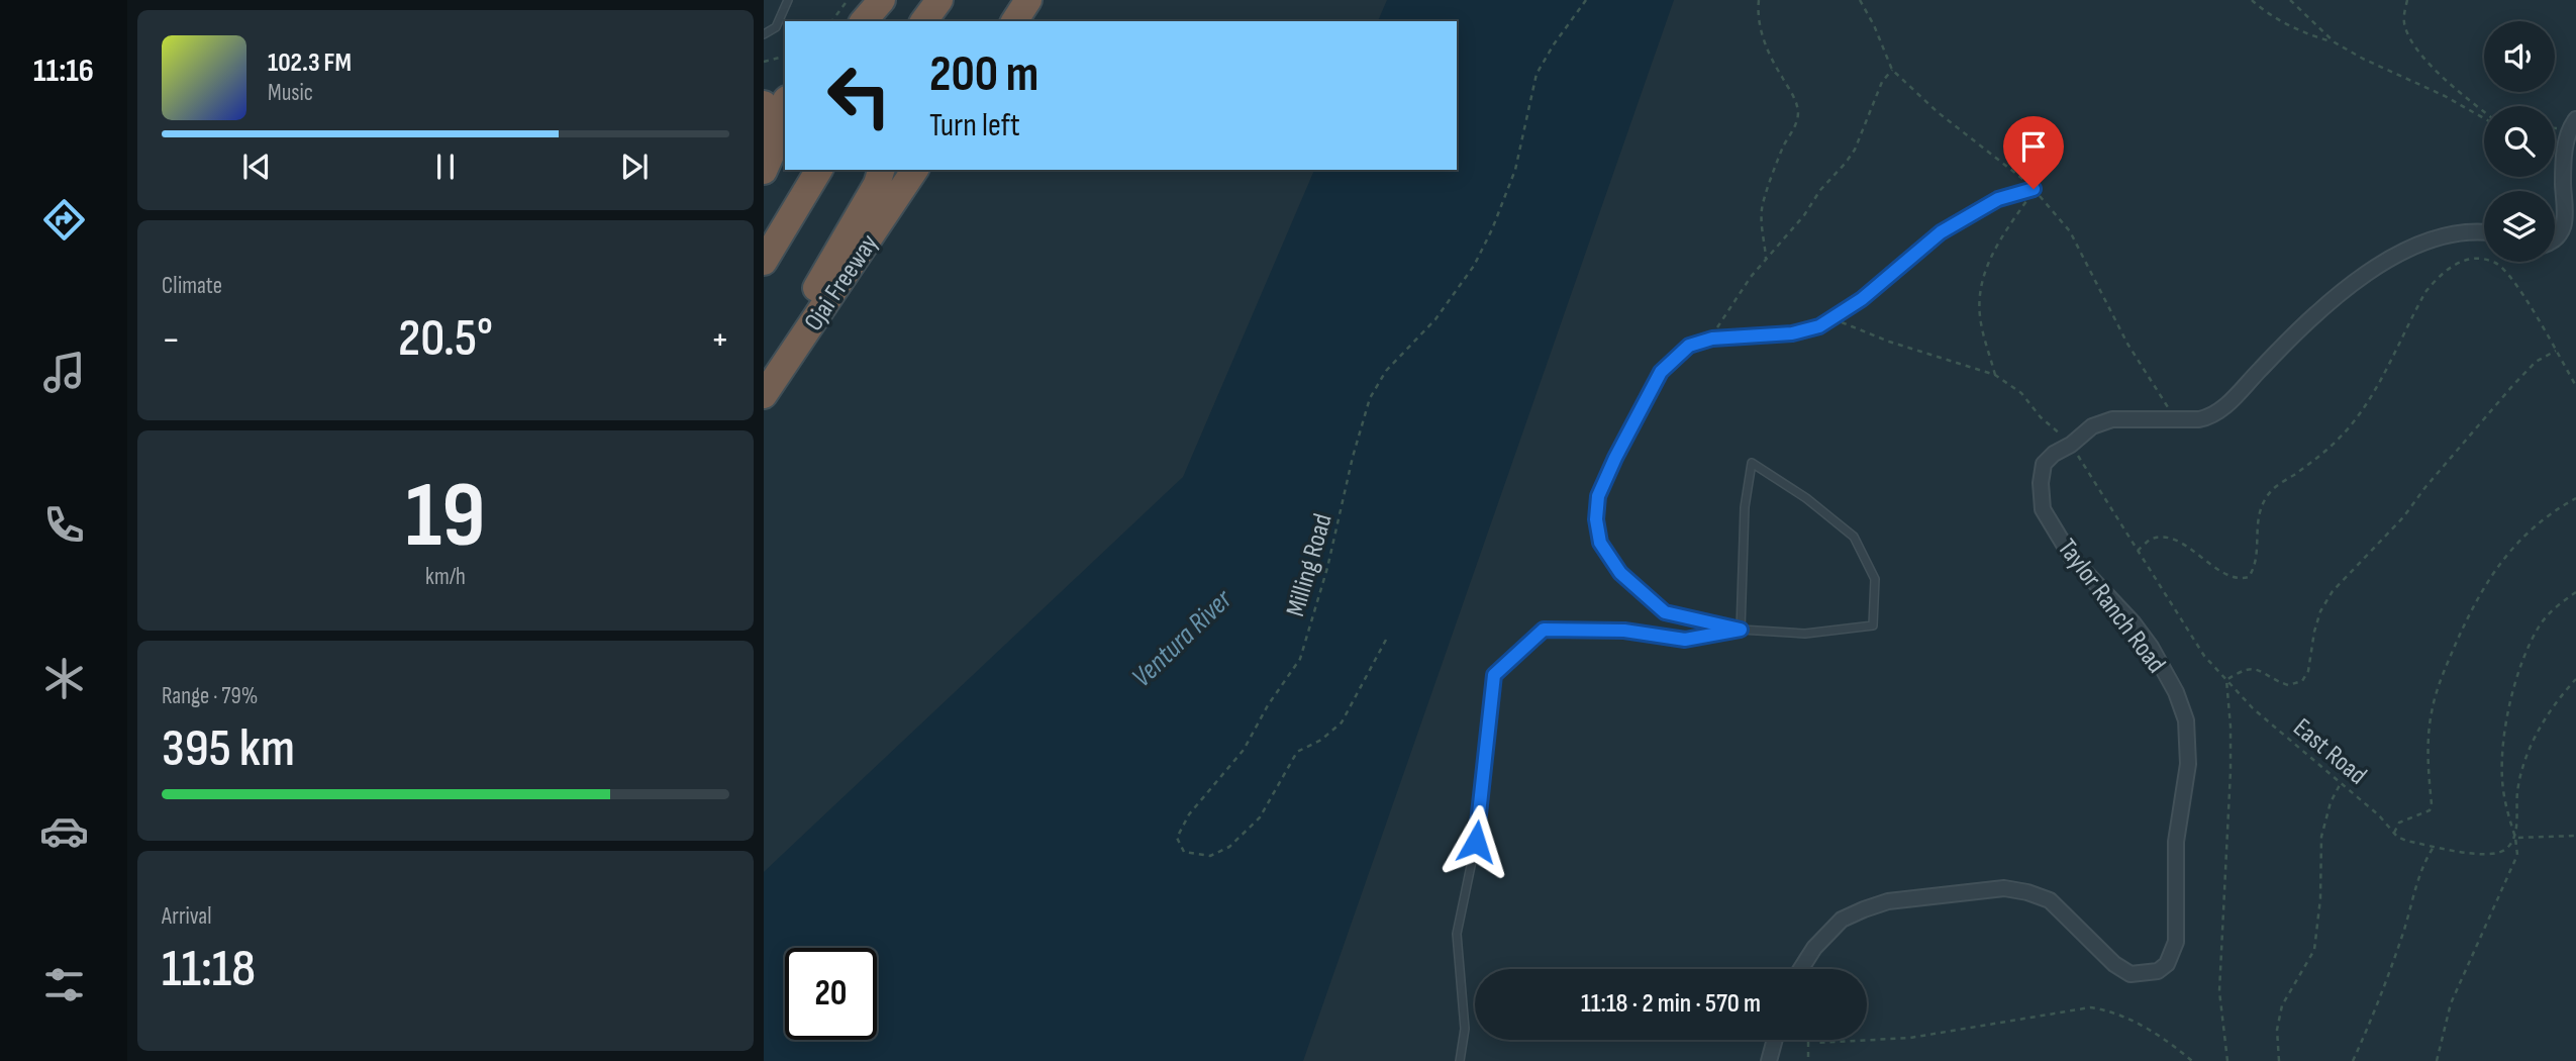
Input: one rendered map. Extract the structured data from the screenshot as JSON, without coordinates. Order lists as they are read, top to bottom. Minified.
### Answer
{"streets":{"highway":["Ojai Freeway"],"street":["Taylor Ranch Road"],"path":["Milling Road","East Road"]},"crossings":[["Taylor Ranch Road","East Road"]],"water":["Ventura River"],"page":{"tabs":"11:16","turn":["200 m","Turn left"],"song":["102.3 FM","Music"],"tile":["Climate",["19","km/h"],["Range · 79%","395 km"],["Arrival","11:18"]],"heat":["−","20.5°","+"],"limit":"20","trip":"11:18 · 2 min · 570 m"}}
